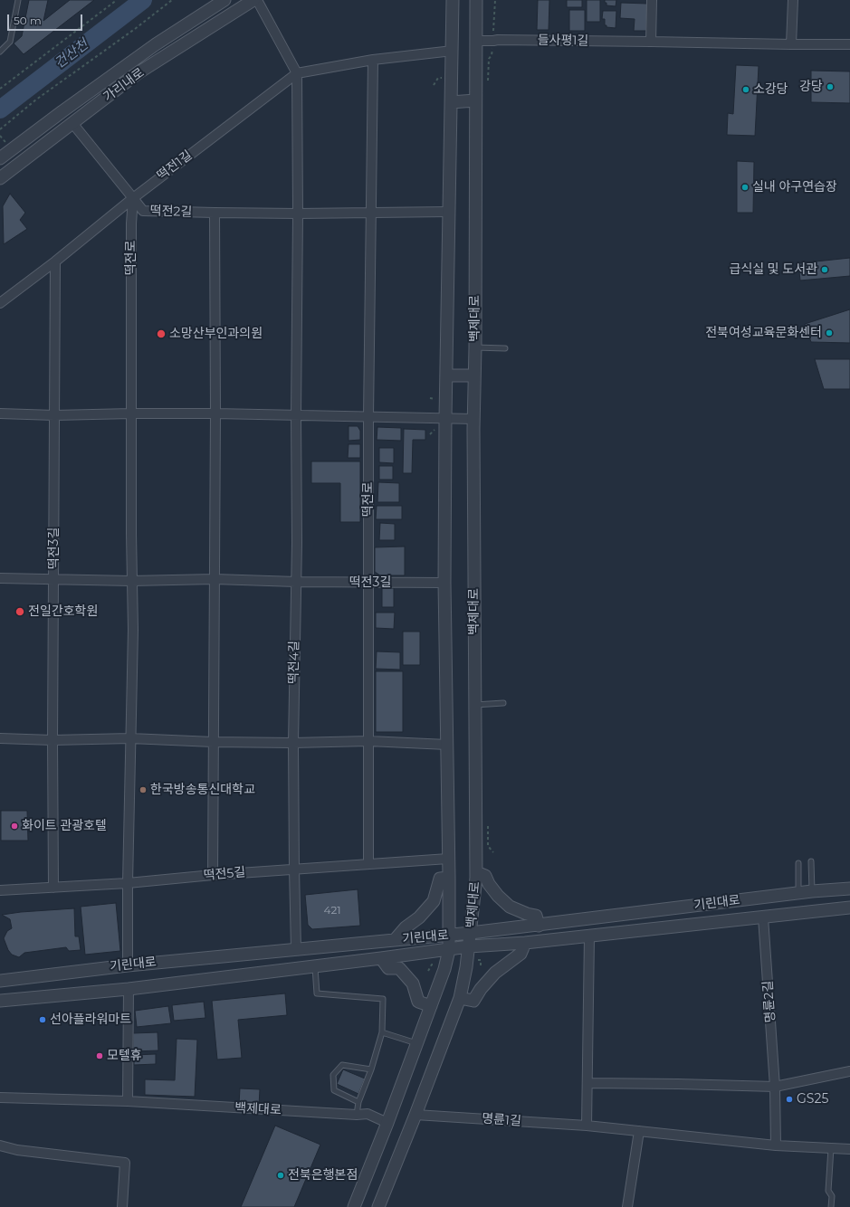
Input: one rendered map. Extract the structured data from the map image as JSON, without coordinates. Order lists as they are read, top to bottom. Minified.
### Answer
{"streets":{"street":["들사평1길","가리내로","떡전1길","떡전2길","떡전로","백제대로","떡전3길","떡전4길","떡전5길","기린대로","명륜2길","명륜1길"]},"crossings":[["들사평1길","백제대로"],["떡전1길","떡전2길"],["떡전1길","떡전로"],["떡전1길","백제대로"],["떡전2길","떡전로"],["떡전2길","백제대로"],["떡전로","떡전3길"],["백제대로","떡전3길"],["백제대로","떡전5길"],["백제대로","기린대로"],["백제대로","명륜1길"],["떡전3길","떡전4길"],["떡전4길","떡전5길"],["떡전4길","기린대로"],["기린대로","명륜2길"]],"water":["건산천"],"places":["강당","소강당","실내 야구연습장","급식실 및 도서관","전북여성교육문화센터","소망산부인과의원","전일간호학원","한국방송통신대학교","화이트 관광호텔","선아플라워마트","모텔휴","GS25","전북은행본점"],"house_numbers":["421"],"scale_bar":"50 m"}
